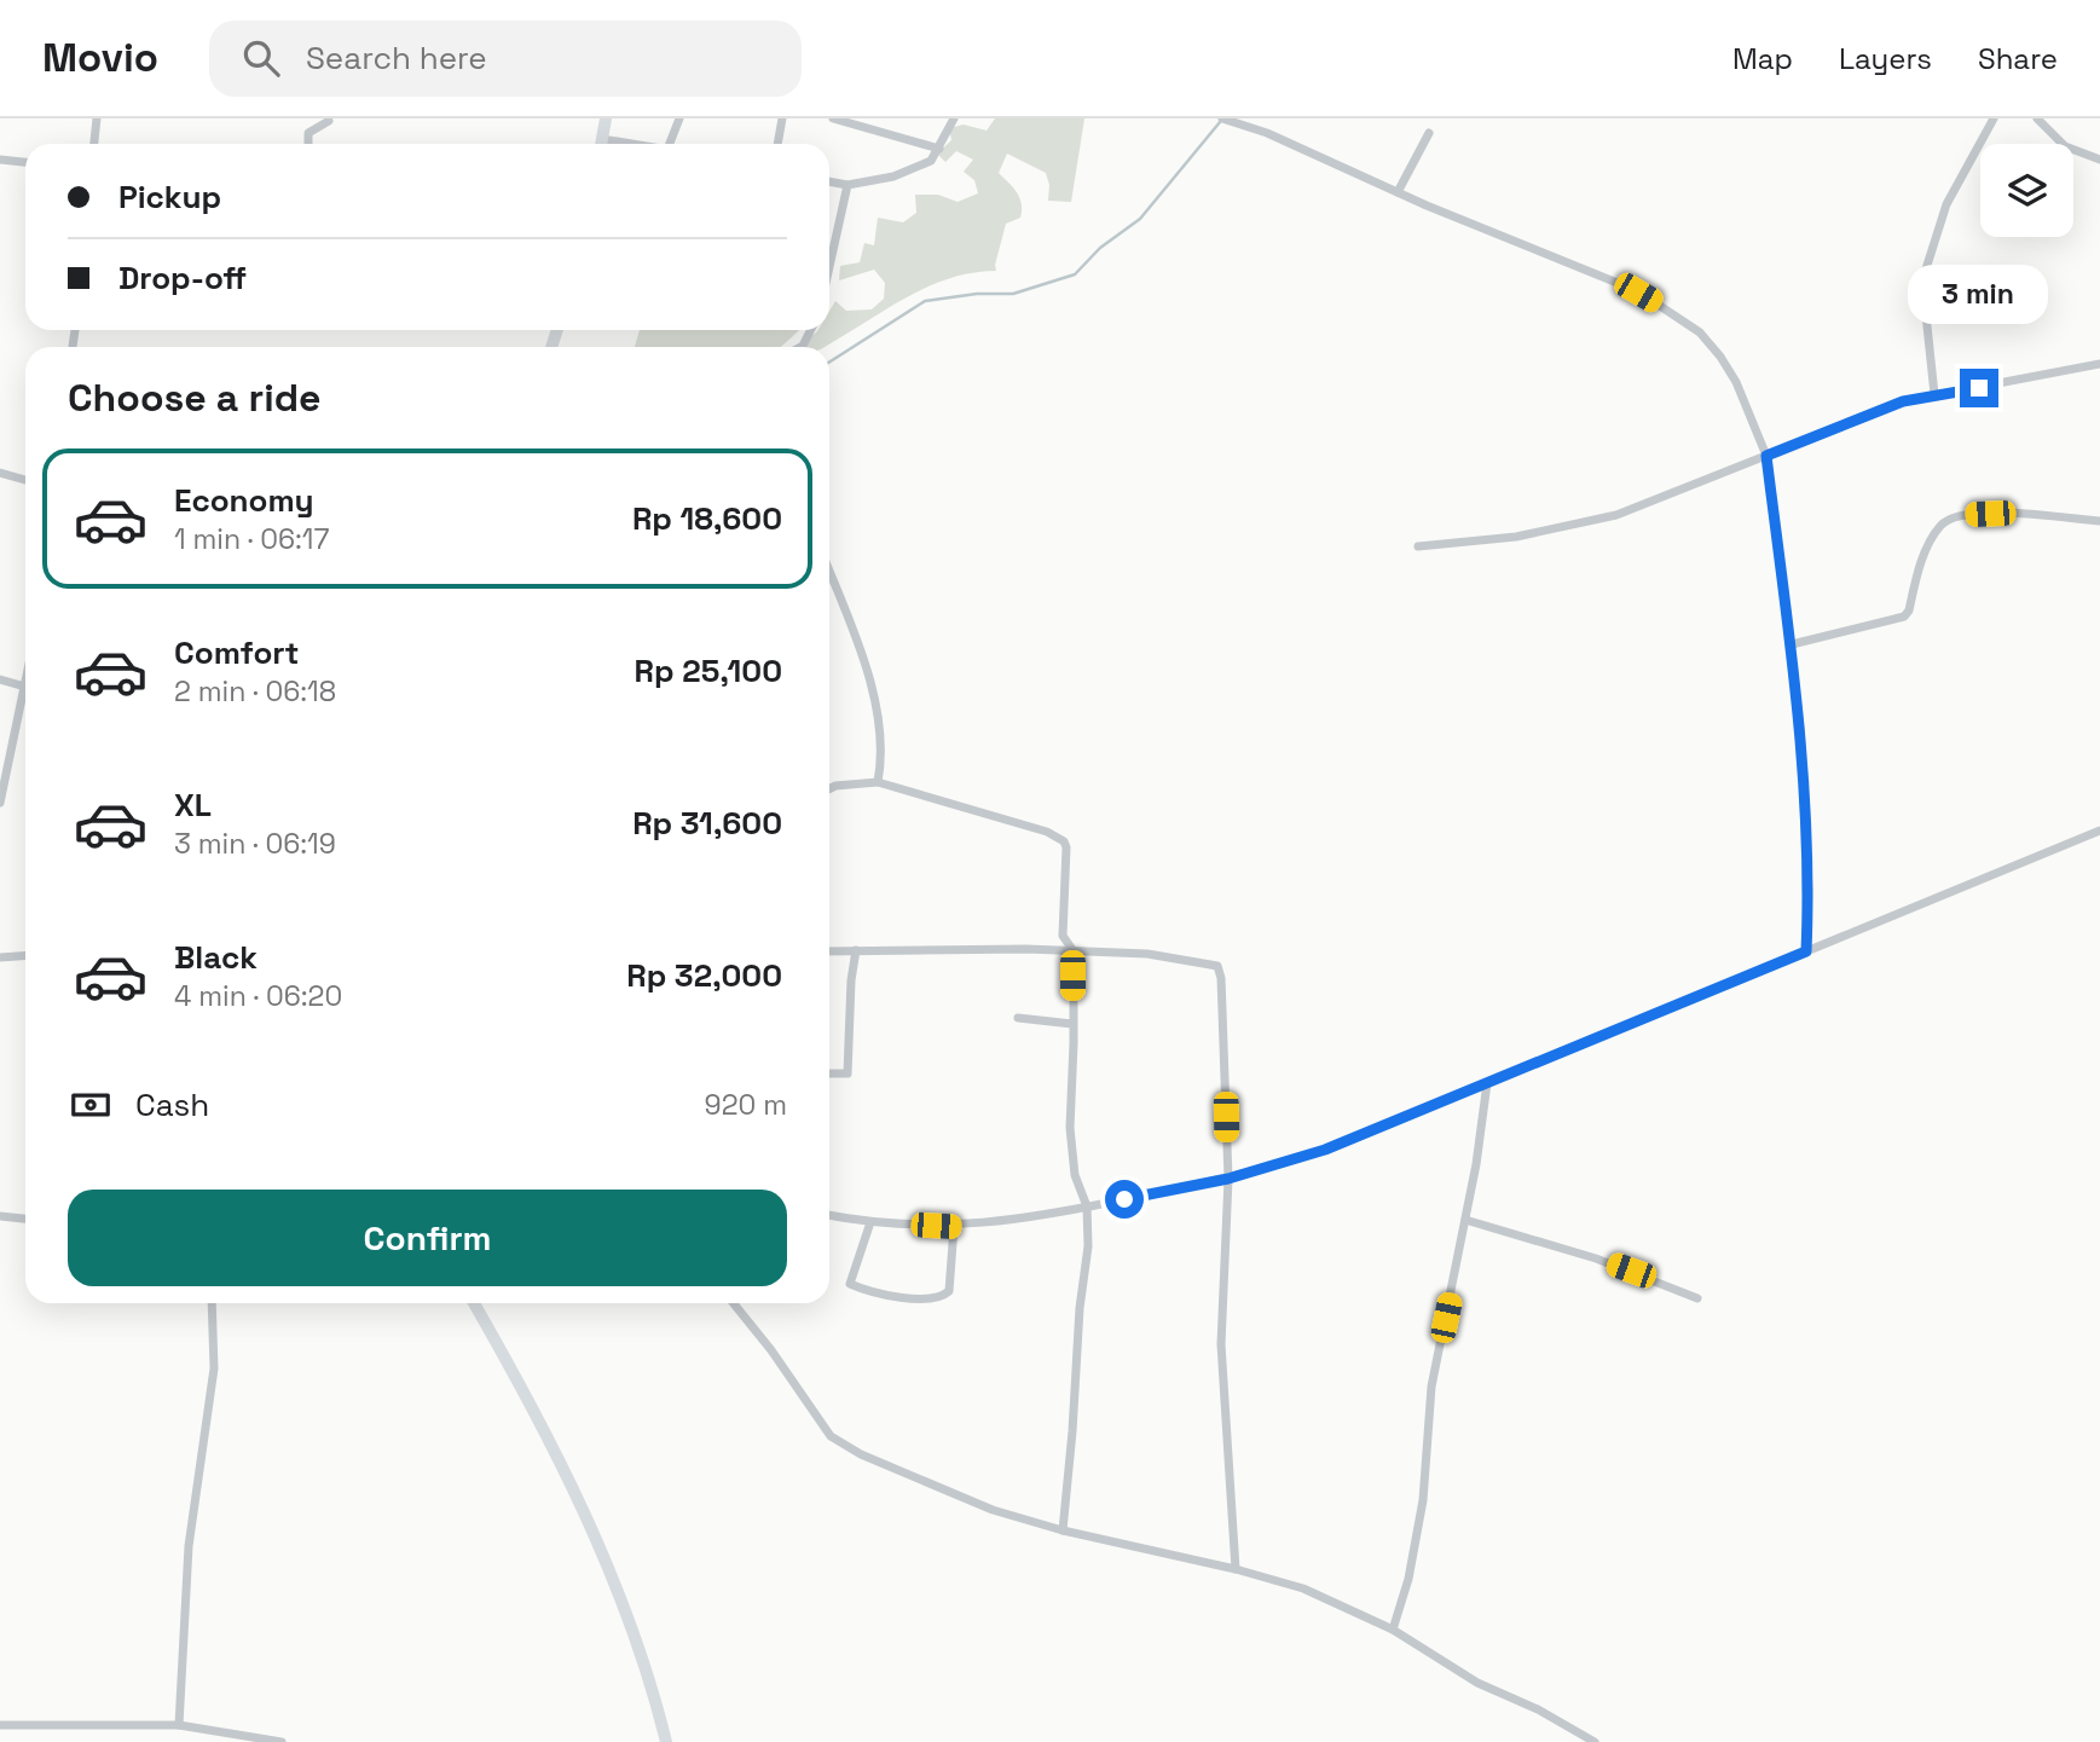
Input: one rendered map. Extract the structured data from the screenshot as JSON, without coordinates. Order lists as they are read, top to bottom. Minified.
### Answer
{"page":{"header":"Movio","search":"Search here","nav":["Map","Layers","Share"],"banner":["Pickup","Drop-off"],"bubble":"3 min","heading":"Choose a ride","list":[{"name":"Economy","note":"1 min · 06:17","value":"Rp 18,600"},{"name":"Comfort","note":"2 min · 06:18","value":"Rp 25,100"},{"name":"XL","note":"3 min · 06:19","value":"Rp 31,600"},{"name":"Black","note":"4 min · 06:20","value":"Rp 32,000"}],"pay":["Cash","920 m"],"buttons":"Confirm"}}
